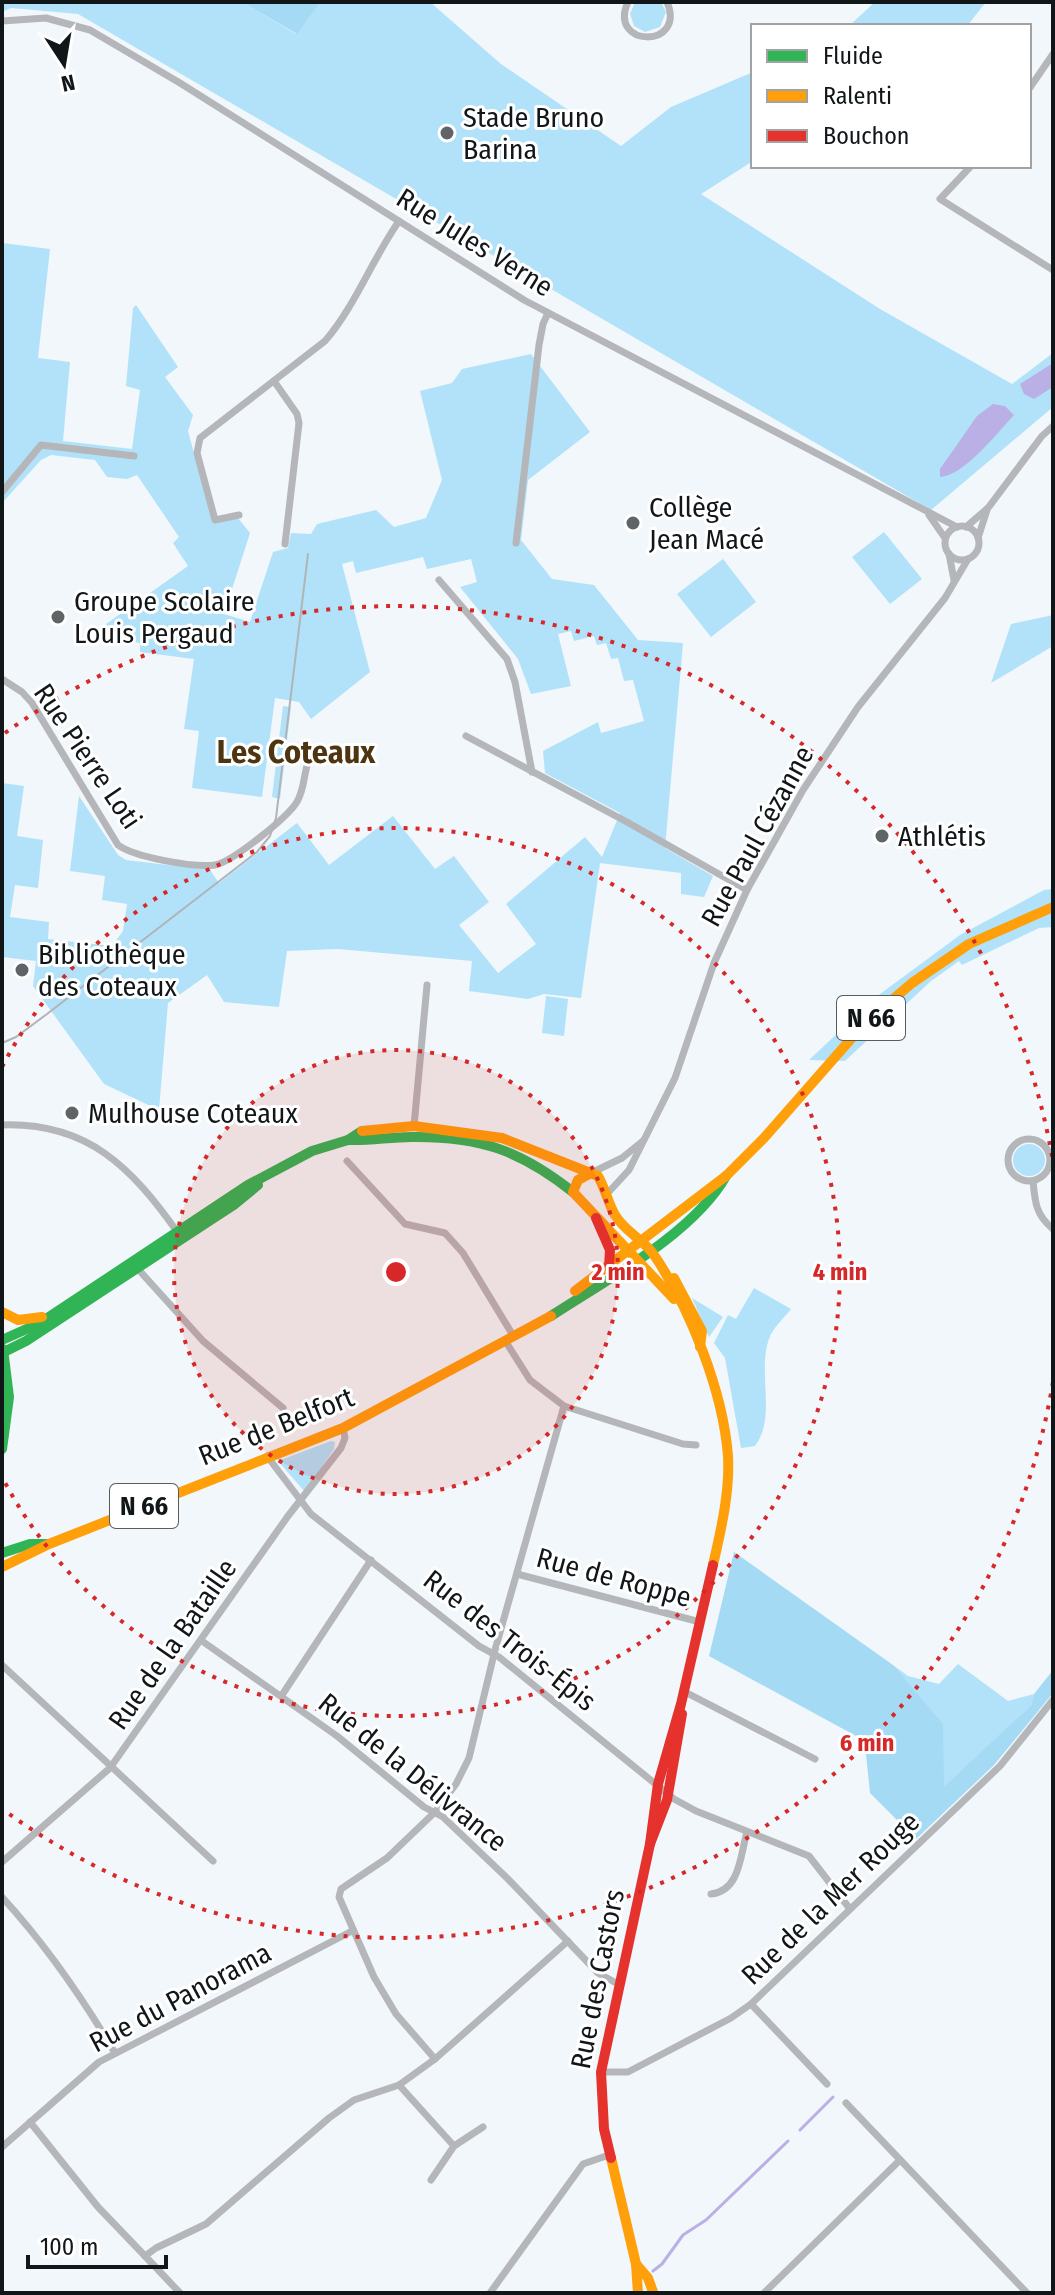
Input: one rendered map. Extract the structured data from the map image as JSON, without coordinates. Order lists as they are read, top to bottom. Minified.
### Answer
{"streets":{"street":["Rue Jules Verne","Rue Pierre Loti","Rue Paul Cézanne","N 66","Rue de Belfort","Rue de Roppe","Rue des Trois-Épis","Rue de la Bataille","Rue de la Délivrance","Rue de la Mer Rouge","Rue des Castors","Rue du Panorama"]},"crossings":[["Rue Jules Verne","Rue Paul Cézanne"],["Rue de Belfort","Rue des Trois-Épis"],["Rue de Belfort","Rue de la Bataille"],["Rue de Belfort","Rue des Castors"],["Rue de Roppe","Rue des Castors"],["Rue des Trois-Épis","Rue de la Bataille"],["Rue des Trois-Épis","Rue de la Mer Rouge"],["Rue des Trois-Épis","Rue des Castors"],["Rue de la Bataille","Rue de la Délivrance"],["Rue de la Délivrance","Rue des Castors"],["Rue de la Mer Rouge","Rue des Castors"]],"districts":["Les Coteaux"],"places":["Stade Bruno Barina","Collège Jean Macé","Groupe Scolaire Louis Pergaud","Athlétis","Bibliothèque des Coteaux","Mulhouse Coteaux"],"legend":["Fluide","Ralenti","Bouchon"],"scale_bar":"100 m","north":"bottom","rings":["2 min","4 min","6 min"]}
